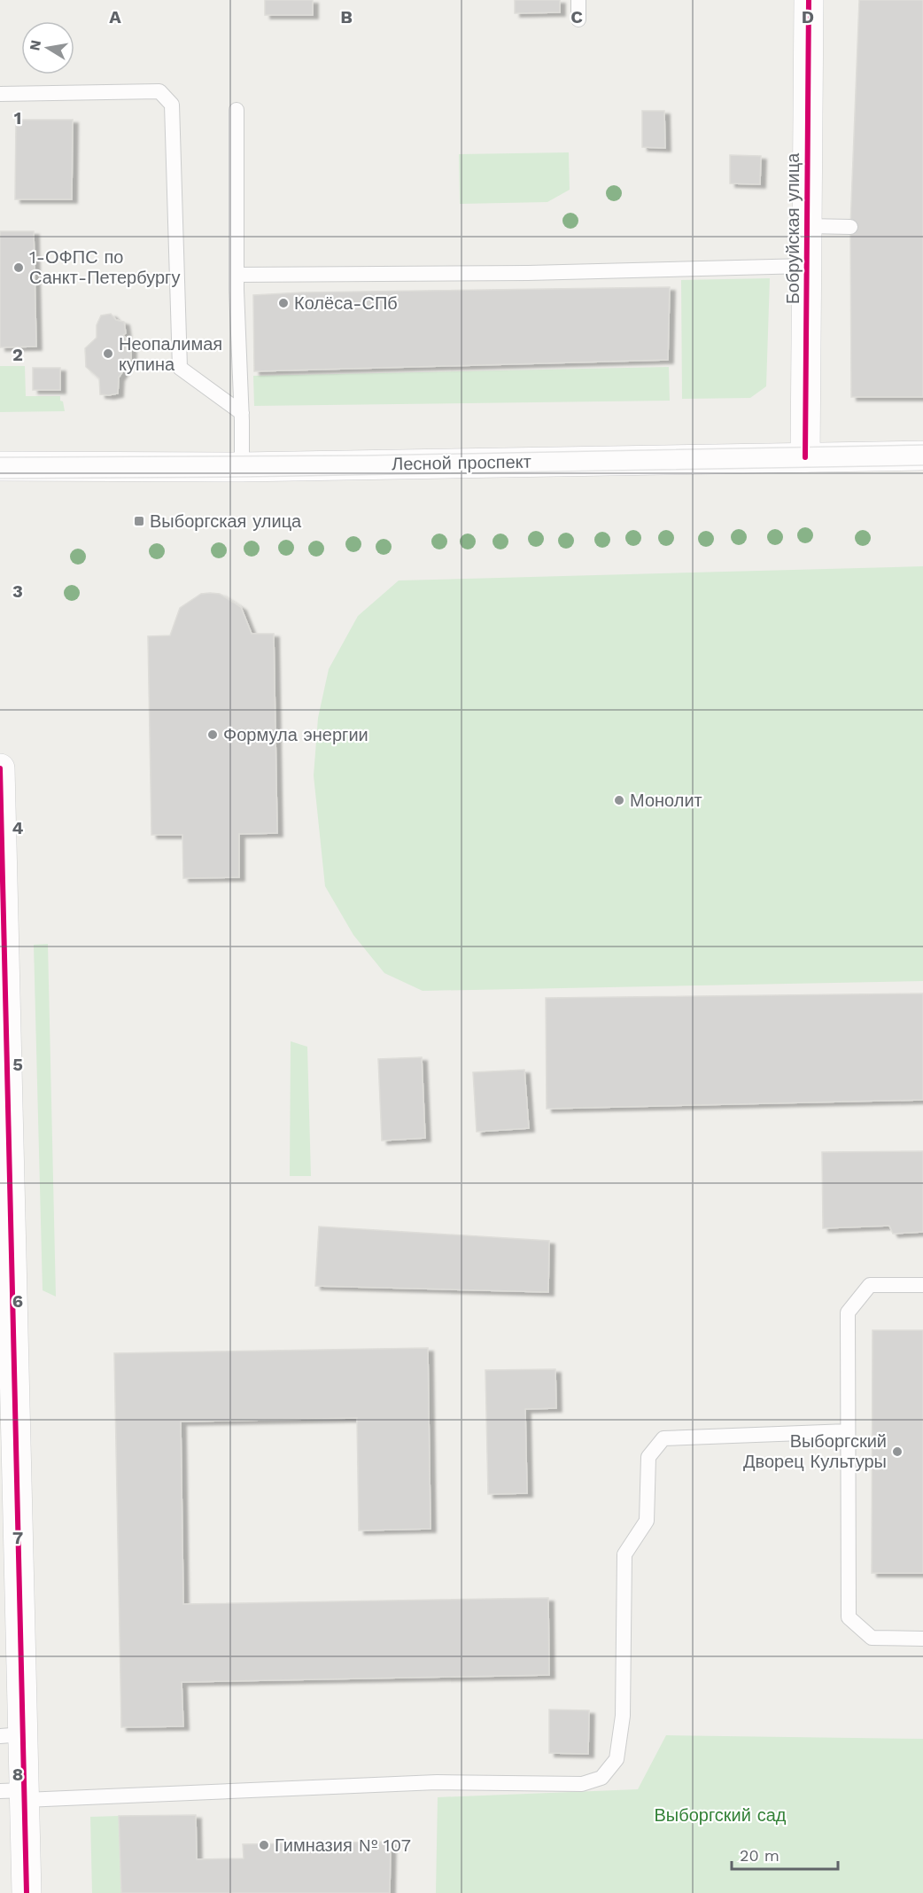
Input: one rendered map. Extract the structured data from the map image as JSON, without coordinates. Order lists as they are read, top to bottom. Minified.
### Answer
{"streets":{"street":["Бобруйская улица","Лесной проспект"]},"crossings":[["Бобруйская улица","Лесной проспект"]],"parks":["Выборгский сад"],"places":{"other":["1-ОФПС по Санкт-Петербургу","Колёса-СПб","Неопалимая купина","Формула энергии","Монолит","Выборгский Дворец Культуры","Гимназия № 107"],"transit":["Выборгская улица"]},"scale_bar":"20 m","north":"left","grid":{"columns":["A","B","C","D"],"rows":["1","2","3","4","5","6","7","8"]}}
